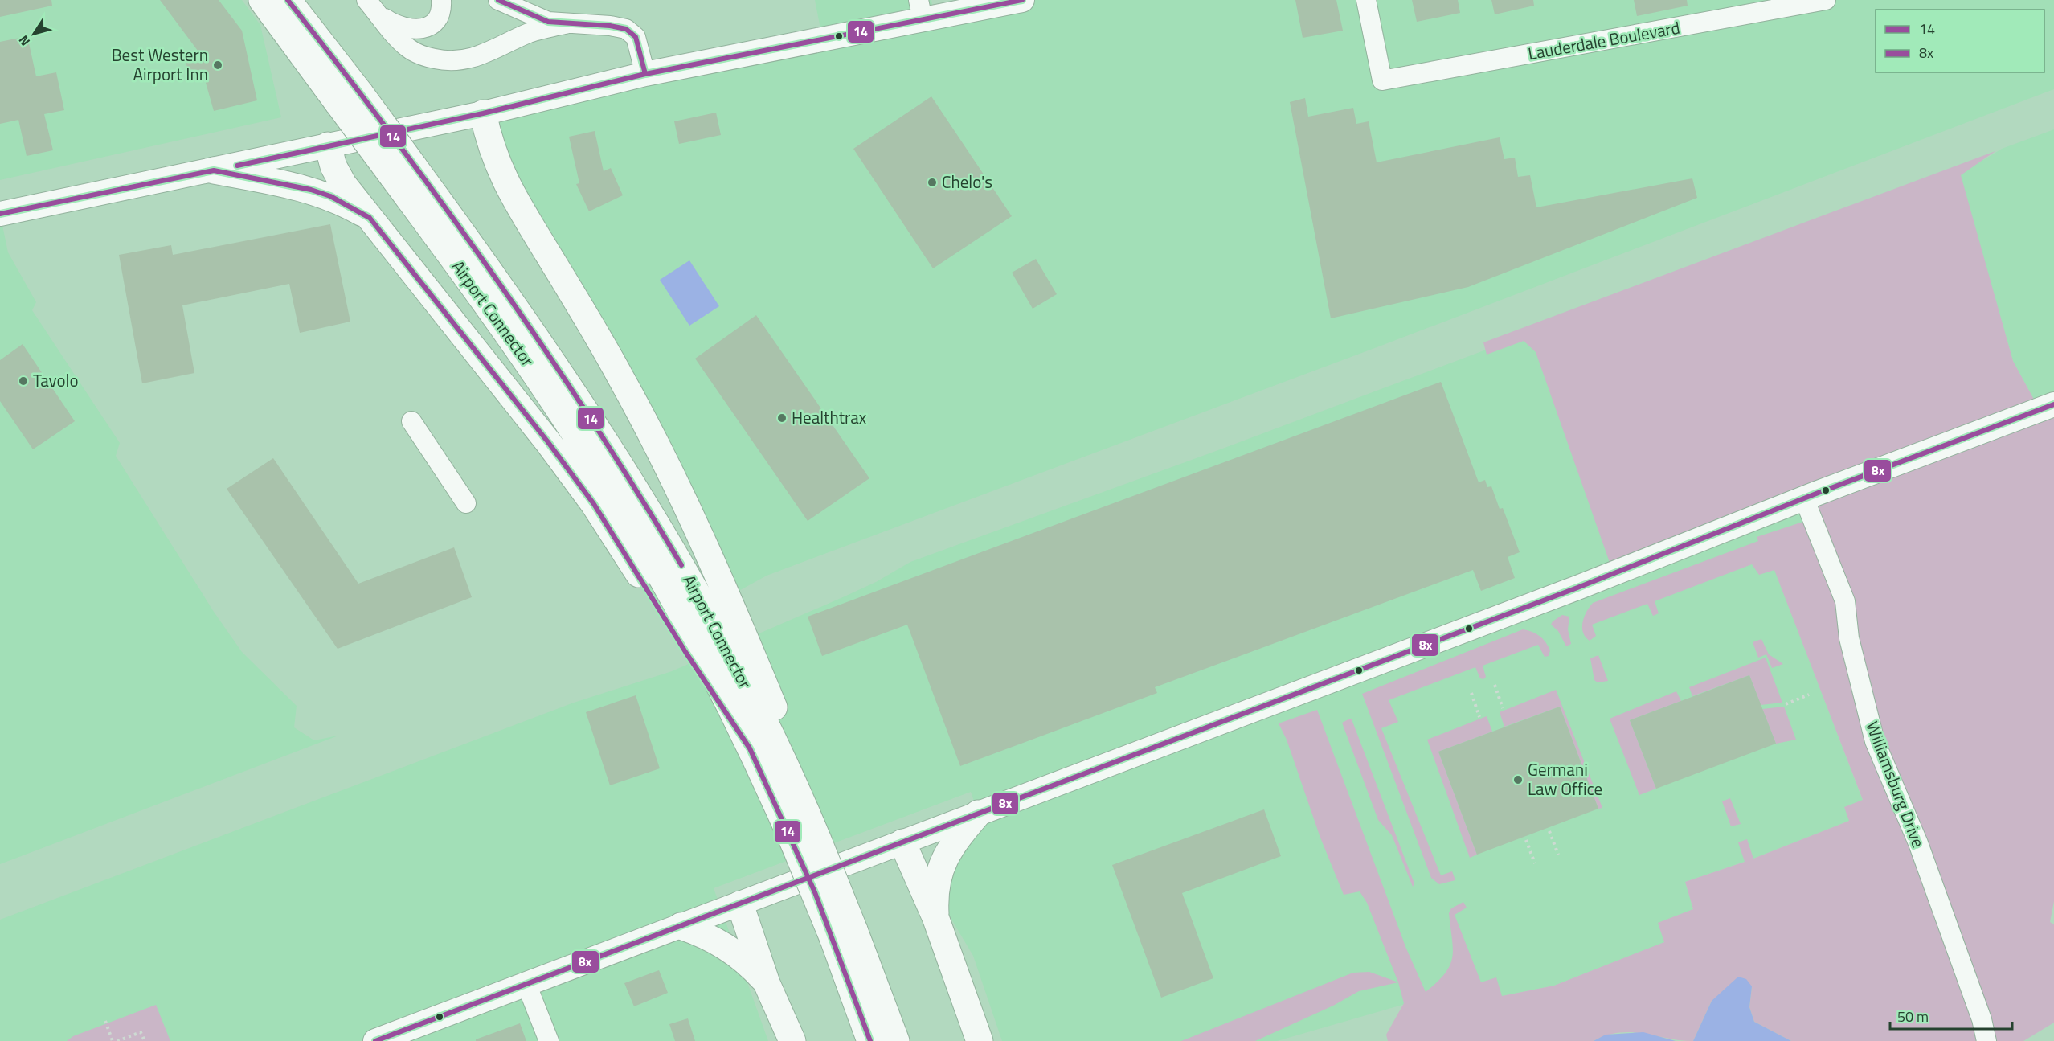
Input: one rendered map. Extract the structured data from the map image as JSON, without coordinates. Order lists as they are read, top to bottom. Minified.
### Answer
{"streets":{"highway":["Airport Connector"],"street":["Lauderdale Boulevard","Williamsburg Drive"]},"places":["Best Western Airport Inn","Chelo's","Tavolo","Healthtrax","Germani Law Office"],"lines":["transit line 14","transit line 8x"],"legend":["14","8x"],"scale_bar":"50 m","north":"bottom left"}
